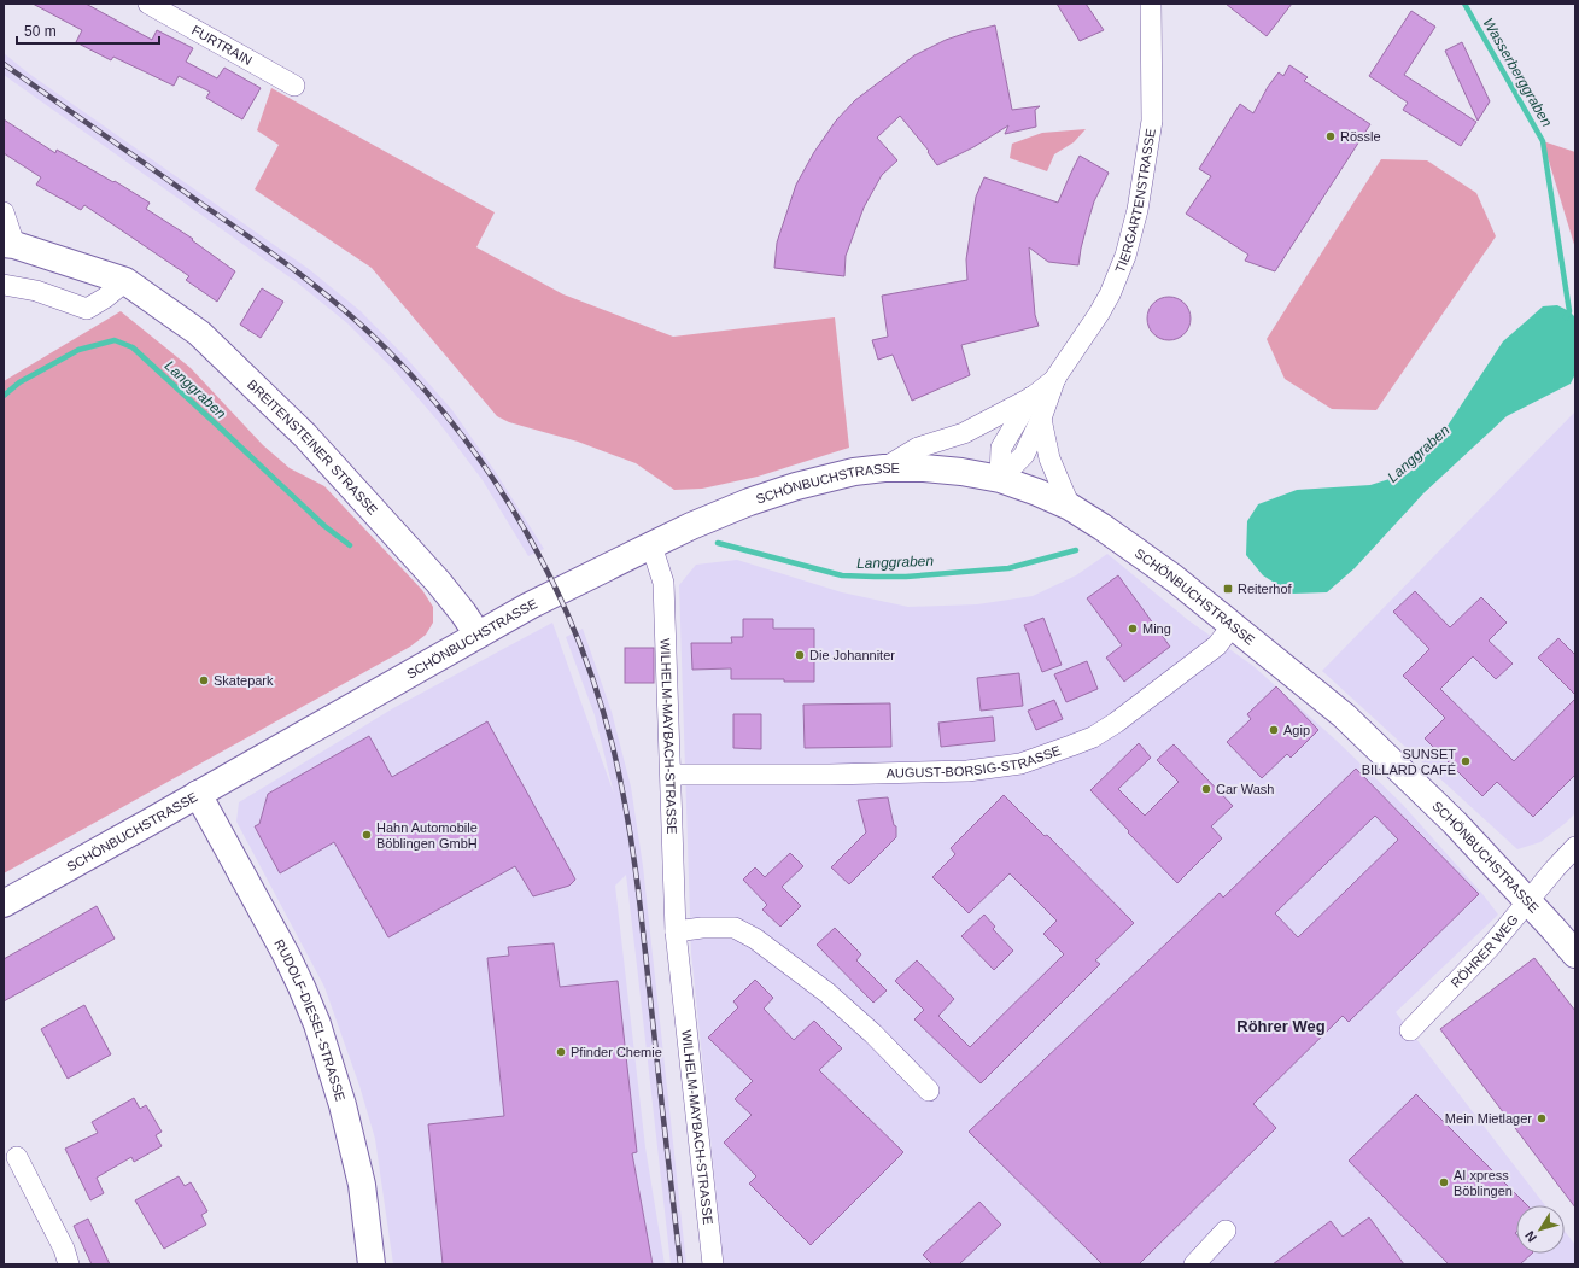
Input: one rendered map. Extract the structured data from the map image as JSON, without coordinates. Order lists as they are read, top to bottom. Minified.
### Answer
{"streets":{"street":["FURTRAIN","TIERGARTENSTRASSE","BREITENSTEINER STRASSE","SCHÖNBUCHSTRASSE","WILHELM-MAYBACH-STRASSE","AUGUST-BORSIG-STRASSE","RÖHRER WEG","RUDOLF-DIESEL-STRASSE"]},"crossings":[["TIERGARTENSTRASSE","SCHÖNBUCHSTRASSE"],["BREITENSTEINER STRASSE","SCHÖNBUCHSTRASSE"],["SCHÖNBUCHSTRASSE","WILHELM-MAYBACH-STRASSE"],["SCHÖNBUCHSTRASSE","AUGUST-BORSIG-STRASSE"],["SCHÖNBUCHSTRASSE","RÖHRER WEG"],["SCHÖNBUCHSTRASSE","RUDOLF-DIESEL-STRASSE"],["WILHELM-MAYBACH-STRASSE","AUGUST-BORSIG-STRASSE"]],"districts":["Röhrer Weg"],"water":["Wasserberggraben","Langgraben"],"places":{"other":["Rössle","Ming","Die Johanniter","Skatepark","Agip","SUNSET BILLARD CAFÉ","Car Wash","Hahn Automobile Böblingen GmbH","Pfinder Chemie","Mein Mietlager","AI xpress Böblingen"],"transit":["Reiterhof"]},"scale_bar":"50 m","north":"bottom left"}
